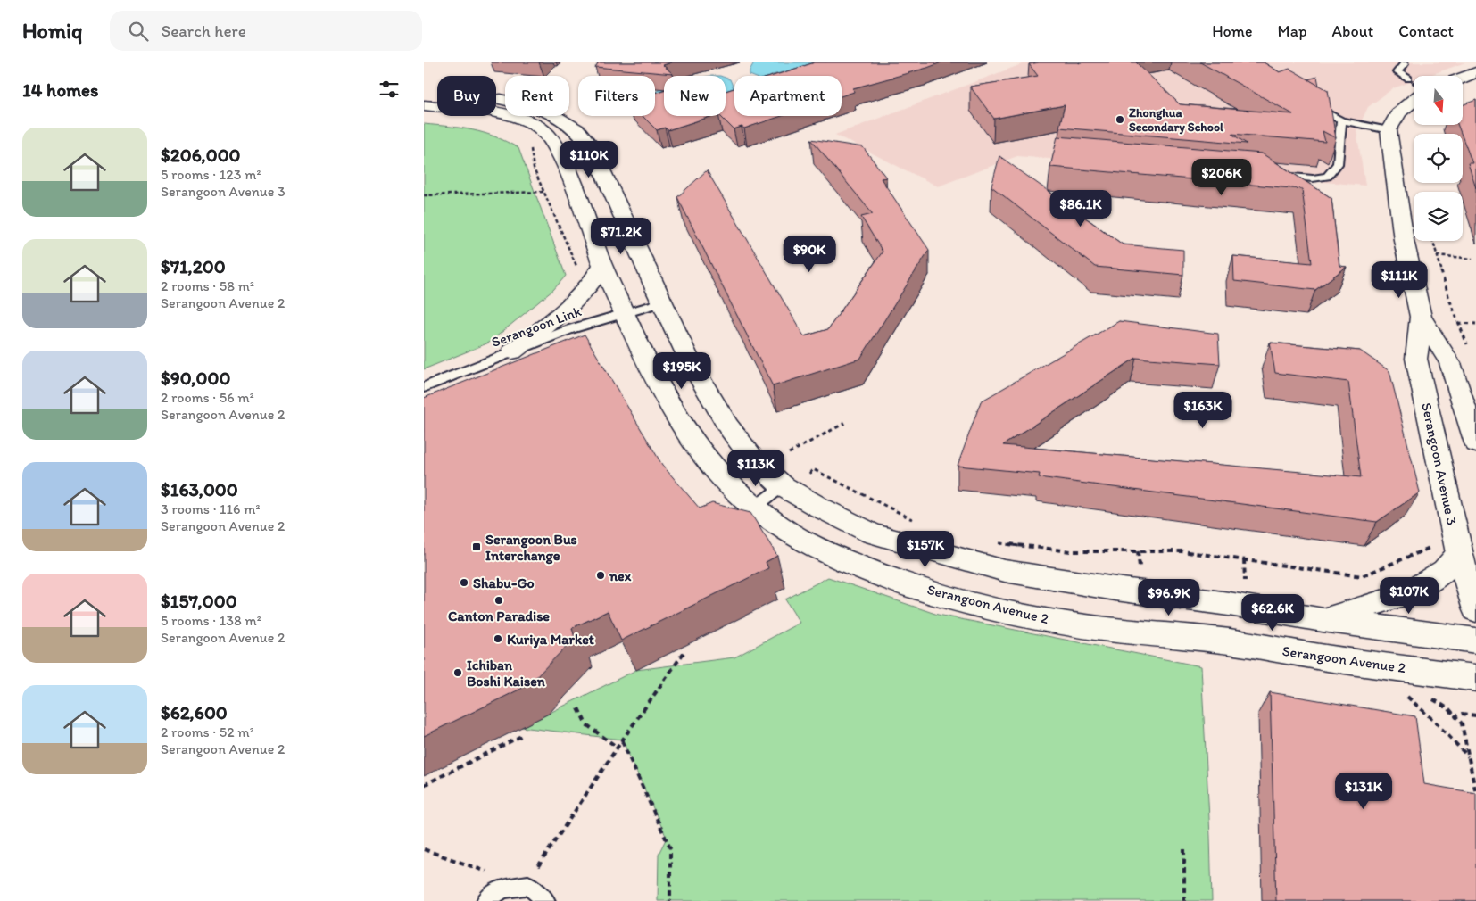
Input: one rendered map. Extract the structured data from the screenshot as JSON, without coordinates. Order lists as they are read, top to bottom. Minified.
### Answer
{"streets":{"main road":["Serangoon Avenue 3","Serangoon Avenue 2"],"lane":["Serangoon Link"]},"crossings":[["Serangoon Link","Serangoon Avenue 2"]],"places":{"other":["Zhonghua Secondary School","nex","Shabu-Go","Canton Paradise","Kuriya Market","Ichiban Boshi Kaisen"],"transit":["Serangoon Bus Interchange"]},"north":"bottom","page":{"header":"Homiq","search":"Search here","nav":["Home","Map","About","Contact"],"heading":"14 homes","chip":["Buy","Rent","Filters","New","Apartment"],"list":[{"name":"$206,000","note":"5 rooms · 123 m² · Serangoon Avenue 3"},{"name":"$71,200","note":"2 rooms · 58 m² · Serangoon Avenue 2"},{"name":"$90,000","note":"2 rooms · 56 m² · Serangoon Avenue 2"},{"name":"$163,000","note":"3 rooms · 116 m² · Serangoon Avenue 2"},{"name":"$157,000","note":"5 rooms · 138 m² · Serangoon Avenue 2"},{"name":"$62,600","note":"2 rooms · 52 m² · Serangoon Avenue 2"}],"price":["$110K","$206K","$86.1K","$71.2K","$90K","$111K","$195K","$163K","$113K","$157K","$107K","$96.9K","$62.6K","$131K"]}}
